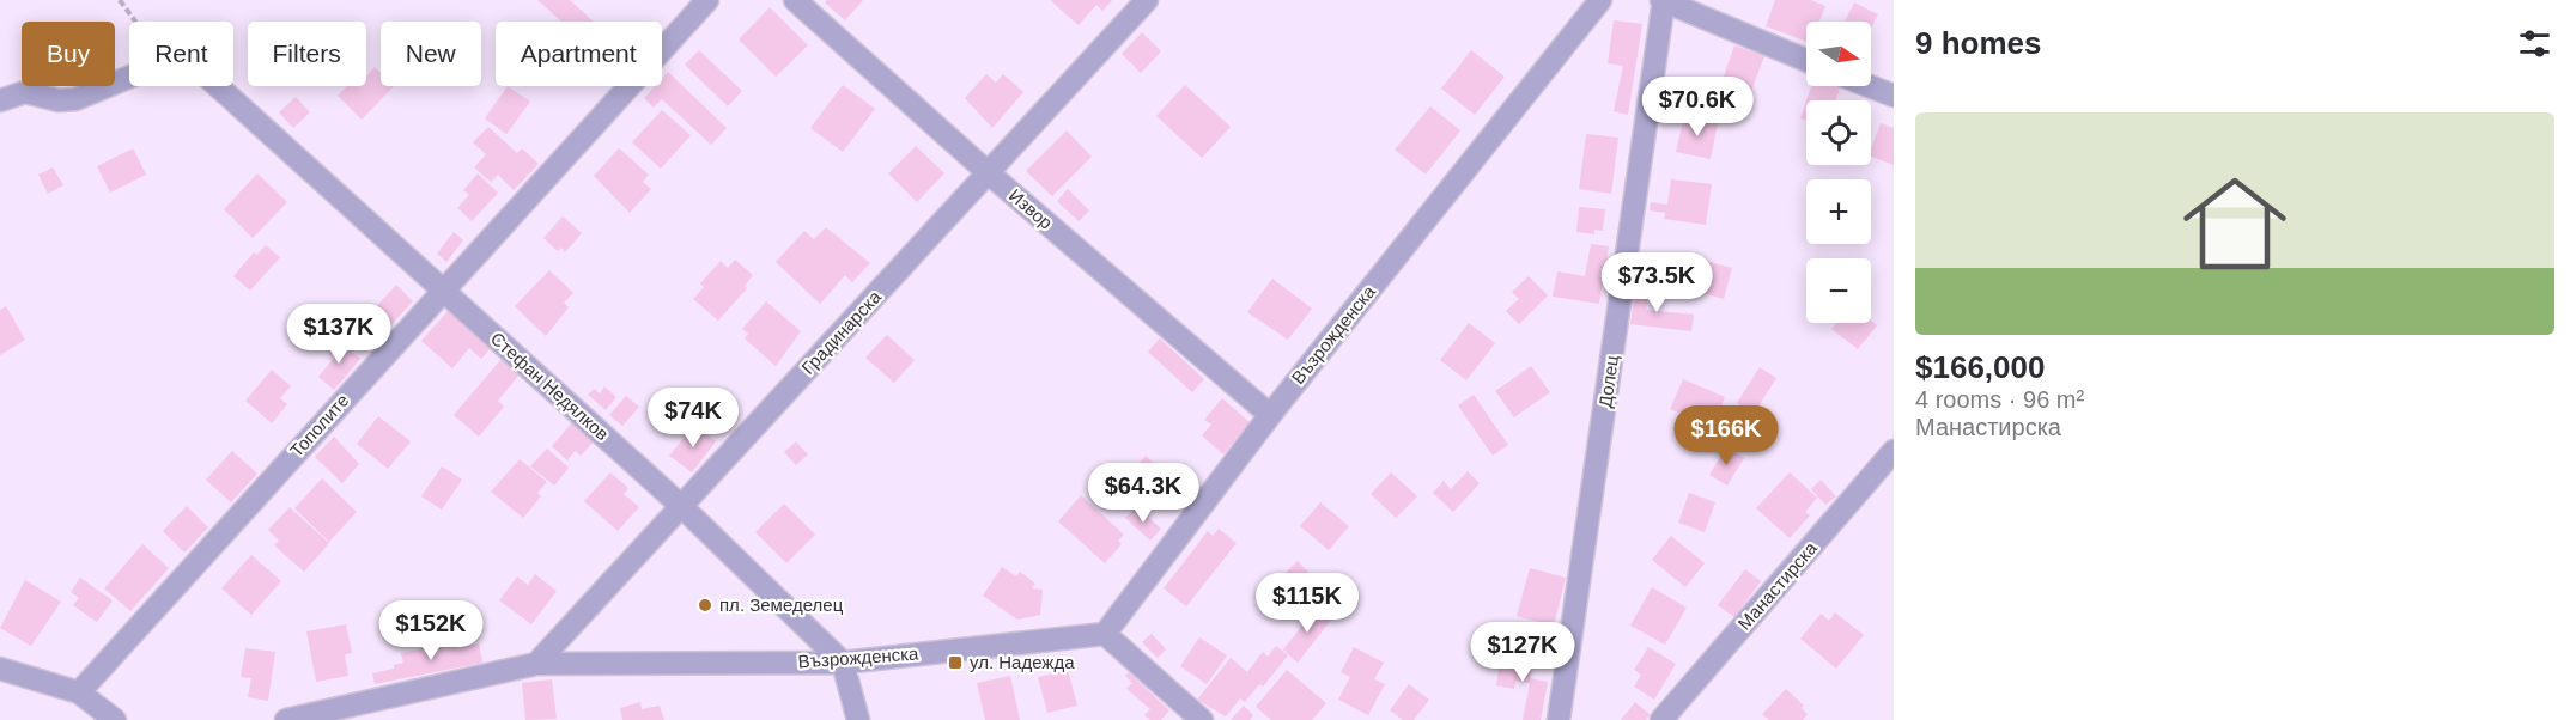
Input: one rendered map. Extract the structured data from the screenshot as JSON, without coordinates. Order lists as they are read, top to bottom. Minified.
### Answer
{"streets":{"street":["Извор","Градинарска","Възрожденска","Долец","Стефан Недялков","Тополите","Манастирска"]},"crossings":[["Извор","Градинарска"],["Извор","Възрожденска"],["Градинарска","Възрожденска"],["Градинарска","Стефан Недялков"],["Възрожденска","Стефан Недялков"],["Стефан Недялков","Тополите"]],"places":{"other":["пл. Земеделец"],"transit":["ул. Надежда"]},"north":"right","page":{"heading":"9 homes","map_buttons":["+","−"],"chip":["Buy","Rent","Filters","New","Apartment"],"price":["$70.6K","$73.5K","$137K","$74K","$166K","$64.3K","$115K","$152K","$127K"],"list":[{"name":"$166,000","note":"4 rooms · 96 m² · Манастирска"}]}}
